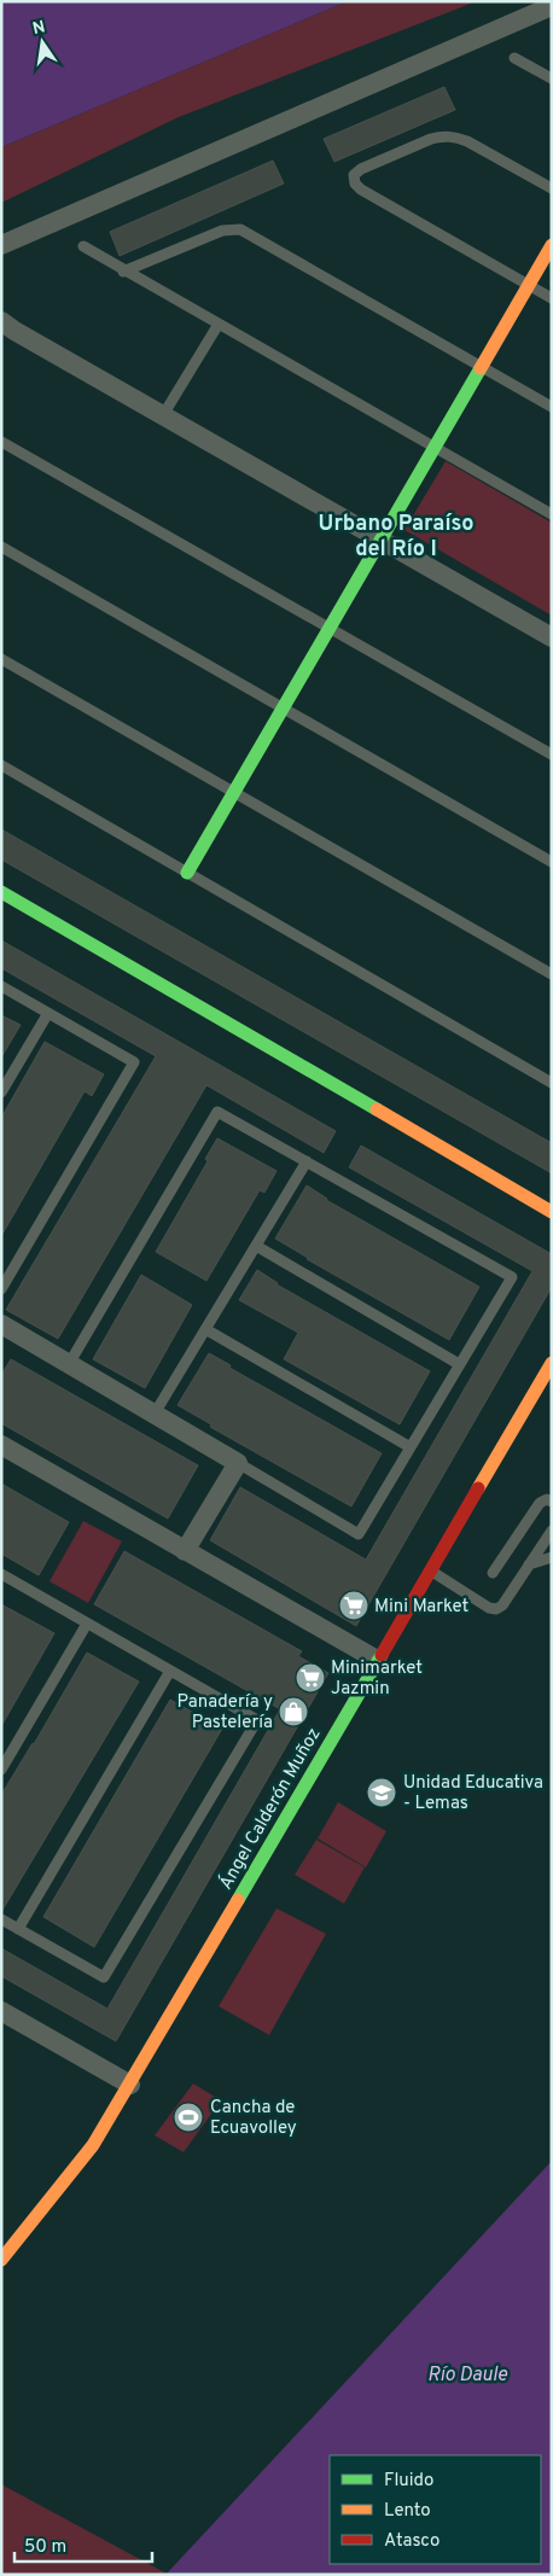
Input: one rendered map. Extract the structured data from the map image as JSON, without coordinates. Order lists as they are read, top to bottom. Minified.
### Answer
{"streets":{"street":["Ángel Calderón Muñoz"]},"districts":["Urbano Paraíso del Río I"],"water":["Río Daule"],"places":{"supermarket":["Mini Market","Minimarket Jazmin"],"shop":["Panadería y Pastelería"],"school or university":["Unidad Educativa - Lemas"],"sports":["Cancha de Ecuavolley"]},"legend":["Fluido","Lento","Atasco"],"scale_bar":"50 m","north":"top"}
